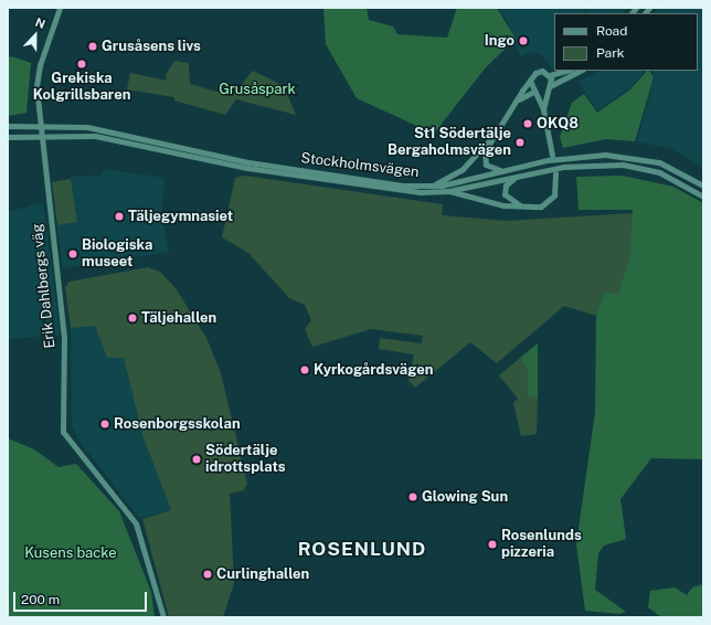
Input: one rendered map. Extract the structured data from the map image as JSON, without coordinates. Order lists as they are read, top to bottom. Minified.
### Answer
{"streets":{"main road":["Stockholmsvägen","Erik Dahlbergs väg"]},"crossings":[["Stockholmsvägen","Erik Dahlbergs väg"]],"districts":["ROSENLUND"],"parks":["Grusåspark","Kusens backe"],"places":["Ingo","Grusåsens livs","Grekiska Kolgrillsbaren","OKQ8","St1 Södertälje Bergaholmsvägen","Täljegymnasiet","Biologiska museet","Täljehallen","Kyrkogårdsvägen","Rosenborgsskolan","Södertälje idrottsplats","Glowing Sun","Rosenlunds pizzeria","Curlinghallen"],"legend":["Road","Park"],"scale_bar":"200 m","north":"top"}
